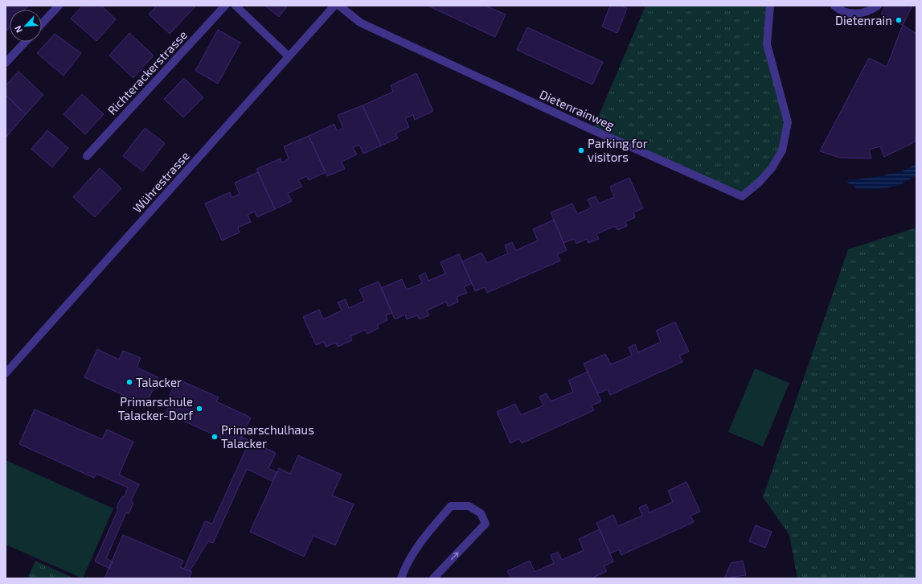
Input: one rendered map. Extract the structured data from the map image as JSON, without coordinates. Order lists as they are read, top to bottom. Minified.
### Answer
{"streets":{"street":["Richterackerstrasse","Dietenrainweg","Wührestrasse"]},"places":["Dietenrain","Parking for visitors","Talacker","Primarschule Talacker-Dorf","Primarschulhaus Talacker"],"north":"bottom left"}
